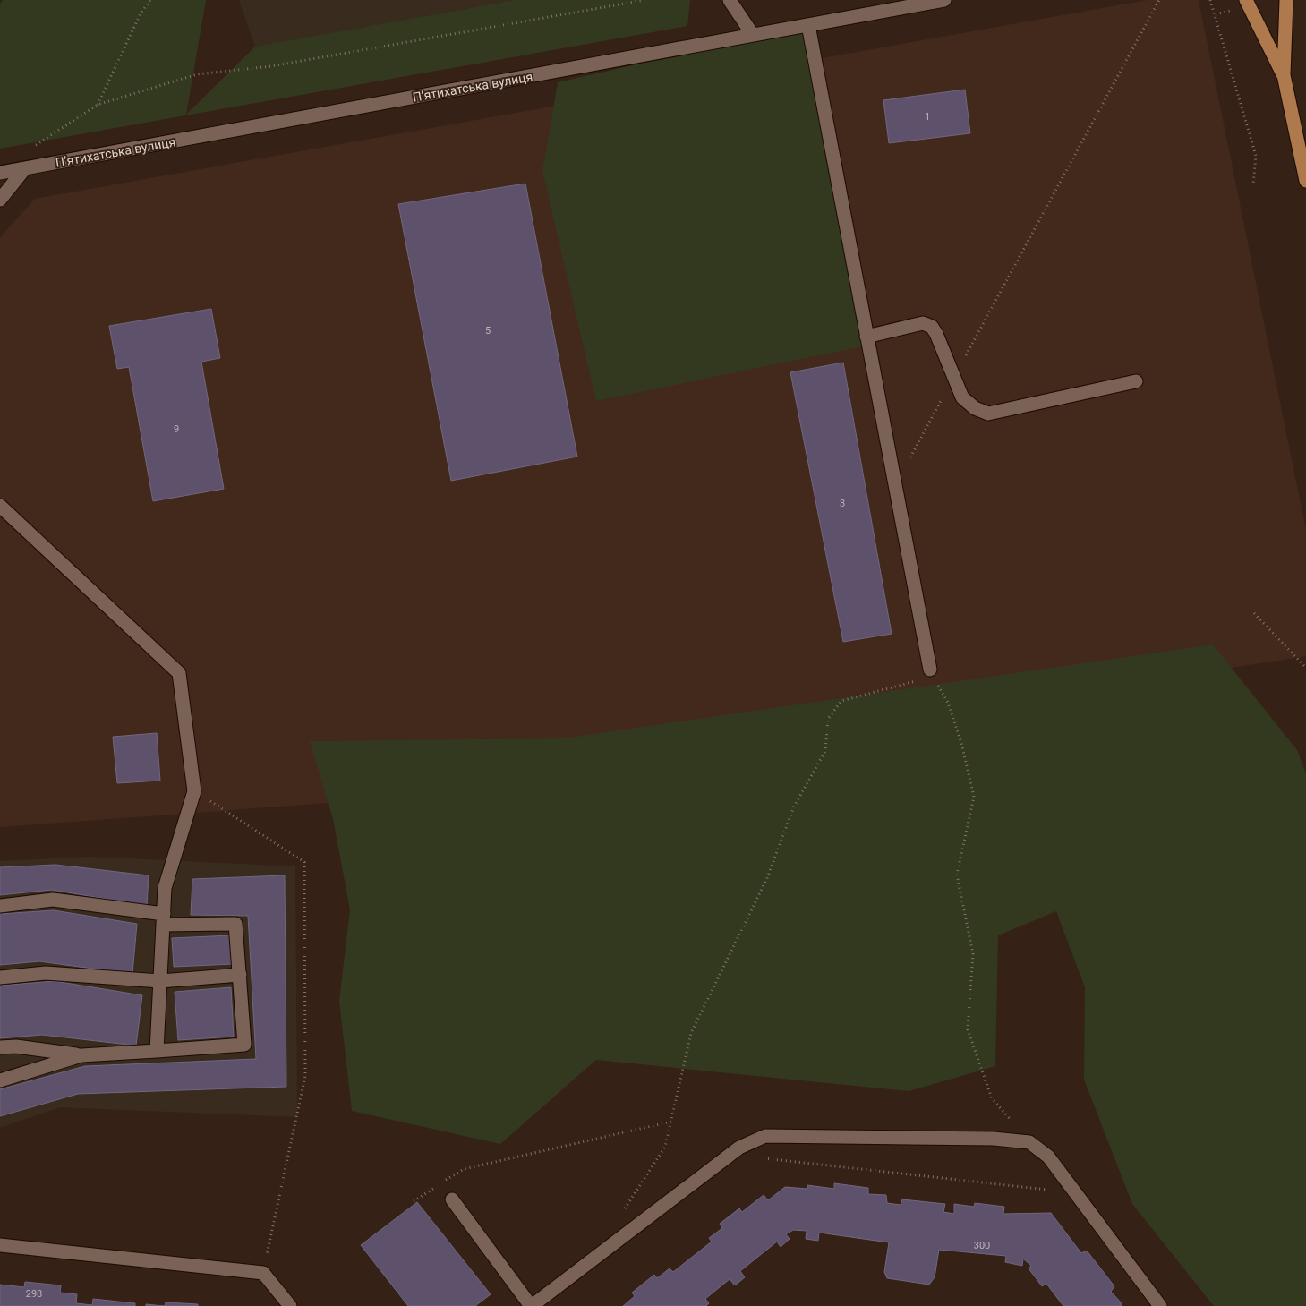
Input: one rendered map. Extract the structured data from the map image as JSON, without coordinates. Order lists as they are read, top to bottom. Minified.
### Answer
{"streets":{"street":["П’ятихатська вулиця"]},"house_numbers":["1","5","9","3","300","298"]}
